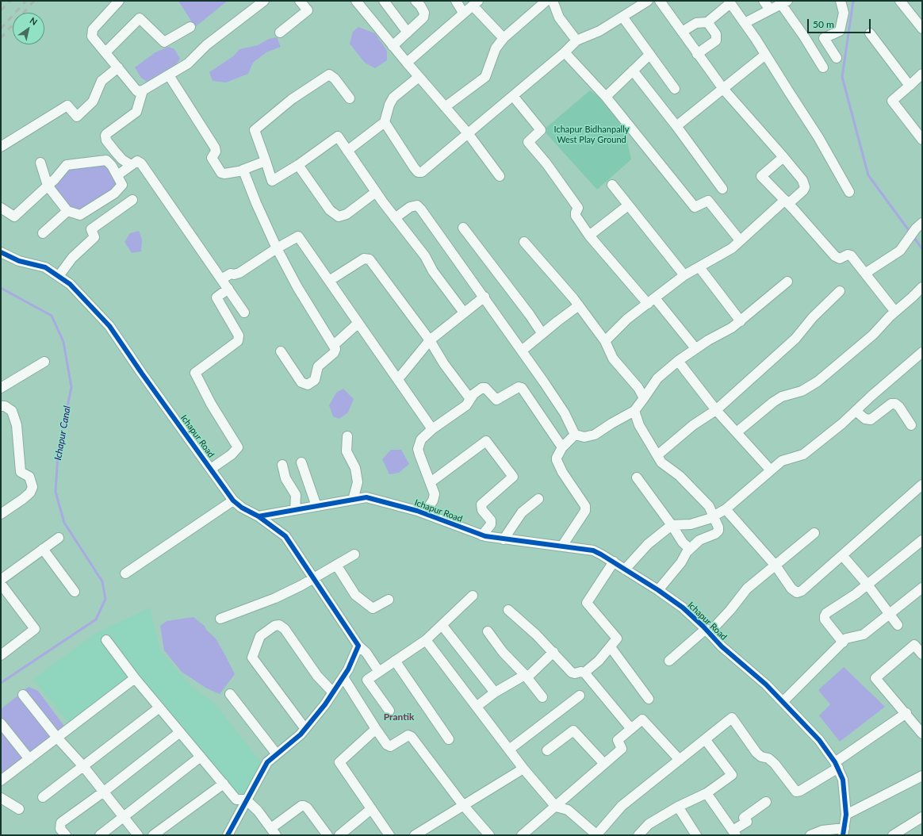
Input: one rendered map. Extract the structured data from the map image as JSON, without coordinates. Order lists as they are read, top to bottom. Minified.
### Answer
{"streets":{"street":["Ichapur Road"]},"districts":["Prantik"],"water":["Ichapur Canal"],"parks":["Ichapur Bidhanpally West Play Ground"],"scale_bar":"50 m","north":"top right"}
